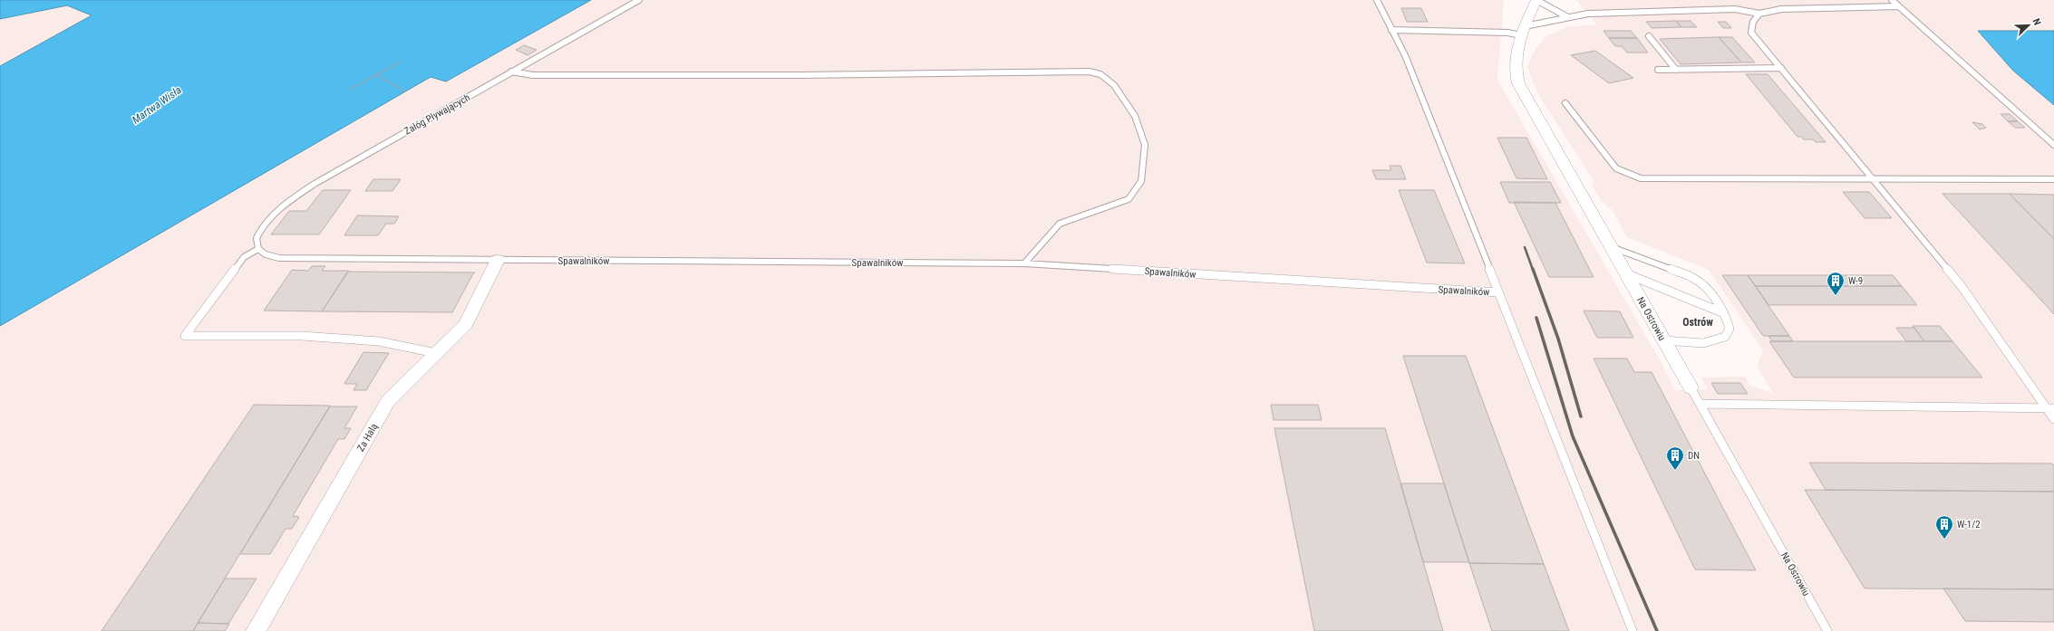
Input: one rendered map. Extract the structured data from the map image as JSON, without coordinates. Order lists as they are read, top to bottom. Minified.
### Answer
{"streets":{"street":["Na Ostrowiu","Za Halą"],"lane":["Załóg Pływających","Spawalników"]},"crossings":[["Załóg Pływających","Spawalników"],["Spawalników","Za Halą"]],"districts":["Ostrów"],"water":["Martwa Wisła"],"places":{"building":["W-9","DN","W-1/2"]},"north":"top right"}
